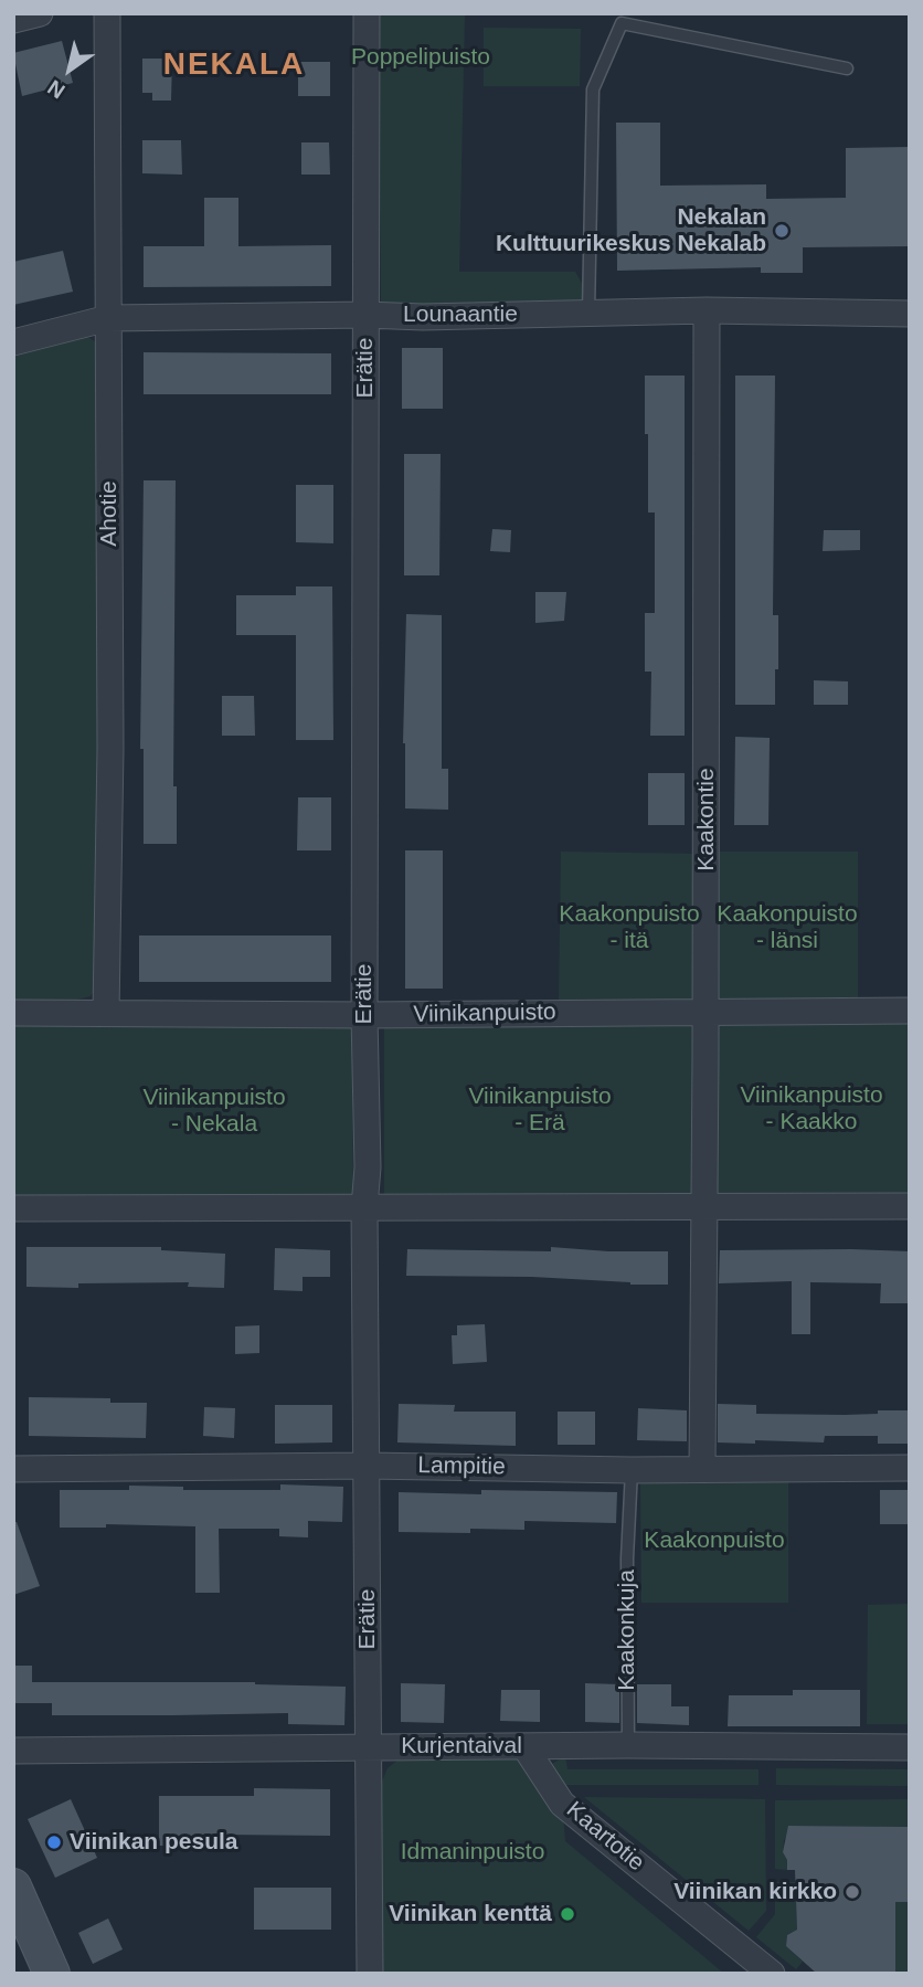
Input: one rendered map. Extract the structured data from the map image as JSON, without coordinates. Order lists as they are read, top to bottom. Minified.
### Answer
{"streets":{"street":["Lounaantie","Erätie","Ahotie","Kaakontie","Viinikanpuisto","Lampitie","Kurjentaival","Kaartotie"],"lane":["Kaakonkuja"]},"crossings":[["Lounaantie","Erätie"],["Lounaantie","Ahotie"],["Lounaantie","Kaakontie"],["Erätie","Viinikanpuisto"],["Erätie","Lampitie"],["Erätie","Kurjentaival"],["Ahotie","Viinikanpuisto"],["Kaakontie","Viinikanpuisto"],["Kaakontie","Lampitie"],["Lampitie","Kaakonkuja"],["Kaakonkuja","Kurjentaival"],["Kurjentaival","Kaartotie"]],"districts":["NEKALA"],"parks":["Poppelipuisto","Kaakonpuisto - itä","Kaakonpuisto - länsi","Viinikanpuisto - Kaakko","Viinikanpuisto - Erä","Viinikanpuisto - Nekala","Kaakonpuisto","Idmaninpuisto"],"places":["Nekalan Kulttuurikeskus Nekalab","Viinikan pesula","Viinikan kirkko","Viinikan kenttä"],"north":"bottom left"}
